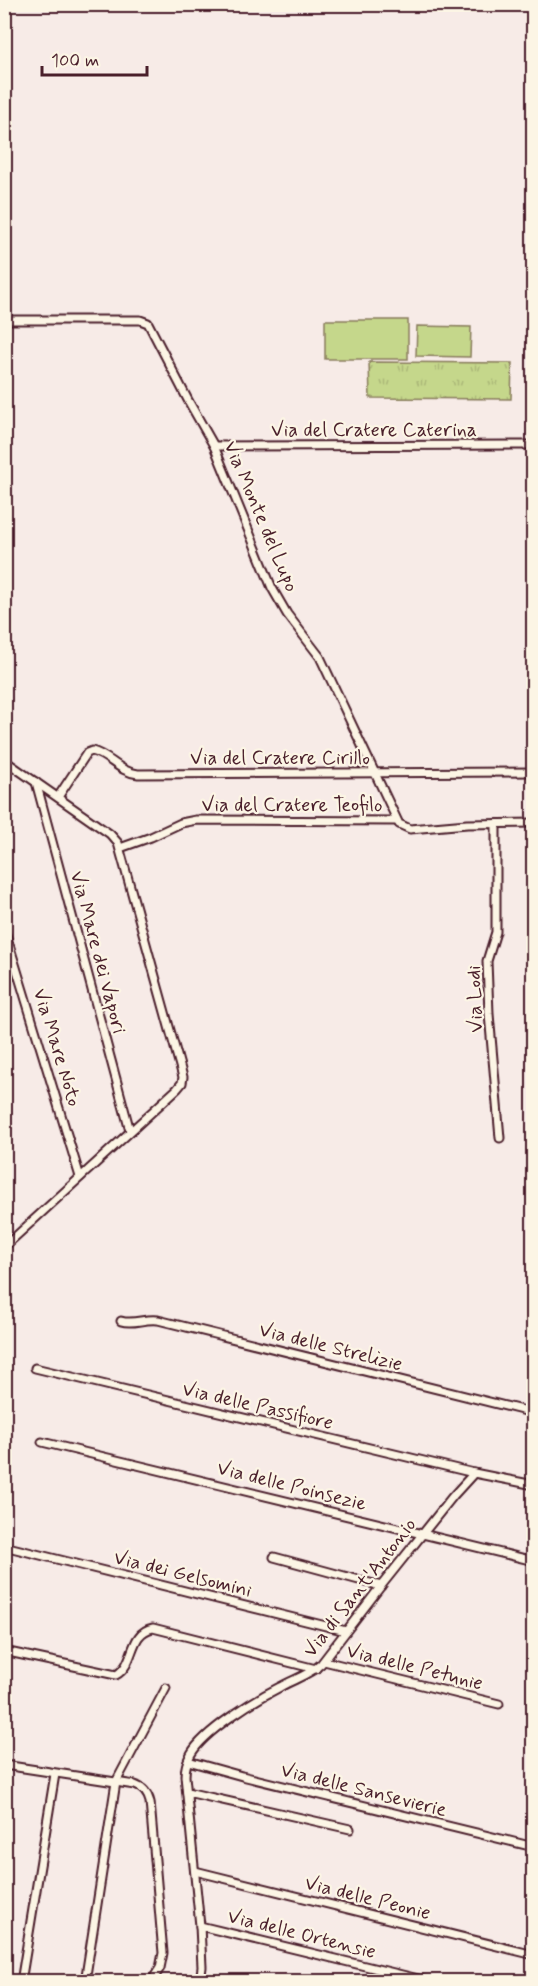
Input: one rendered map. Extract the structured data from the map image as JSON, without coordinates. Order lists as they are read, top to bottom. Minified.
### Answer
{"streets":{"street":["Via del Cratere Caterina","Via Monte del Lupo","Via del Cratere Cirillo","Via del Cratere Teofilo","Via Mare dei Vapori","Via Lodi","Via Mare Noto","Via delle Strelizie","Via delle Passifiore","Via delle Poinsezie","Via dei Gelsomini","Via di Sant'Antonio","Via delle Petunie","Via delle Sansevierie","Via delle Peonie","Via delle Ortensie"]},"crossings":[["Via del Cratere Caterina","Via Monte del Lupo"],["Via Monte del Lupo","Via del Cratere Cirillo"],["Via Monte del Lupo","Via del Cratere Teofilo"],["Via delle Passifiore","Via di Sant'Antonio"],["Via delle Poinsezie","Via di Sant'Antonio"],["Via dei Gelsomini","Via di Sant'Antonio"],["Via di Sant'Antonio","Via delle Petunie"],["Via di Sant'Antonio","Via delle Sansevierie"]],"scale_bar":"100 m"}
